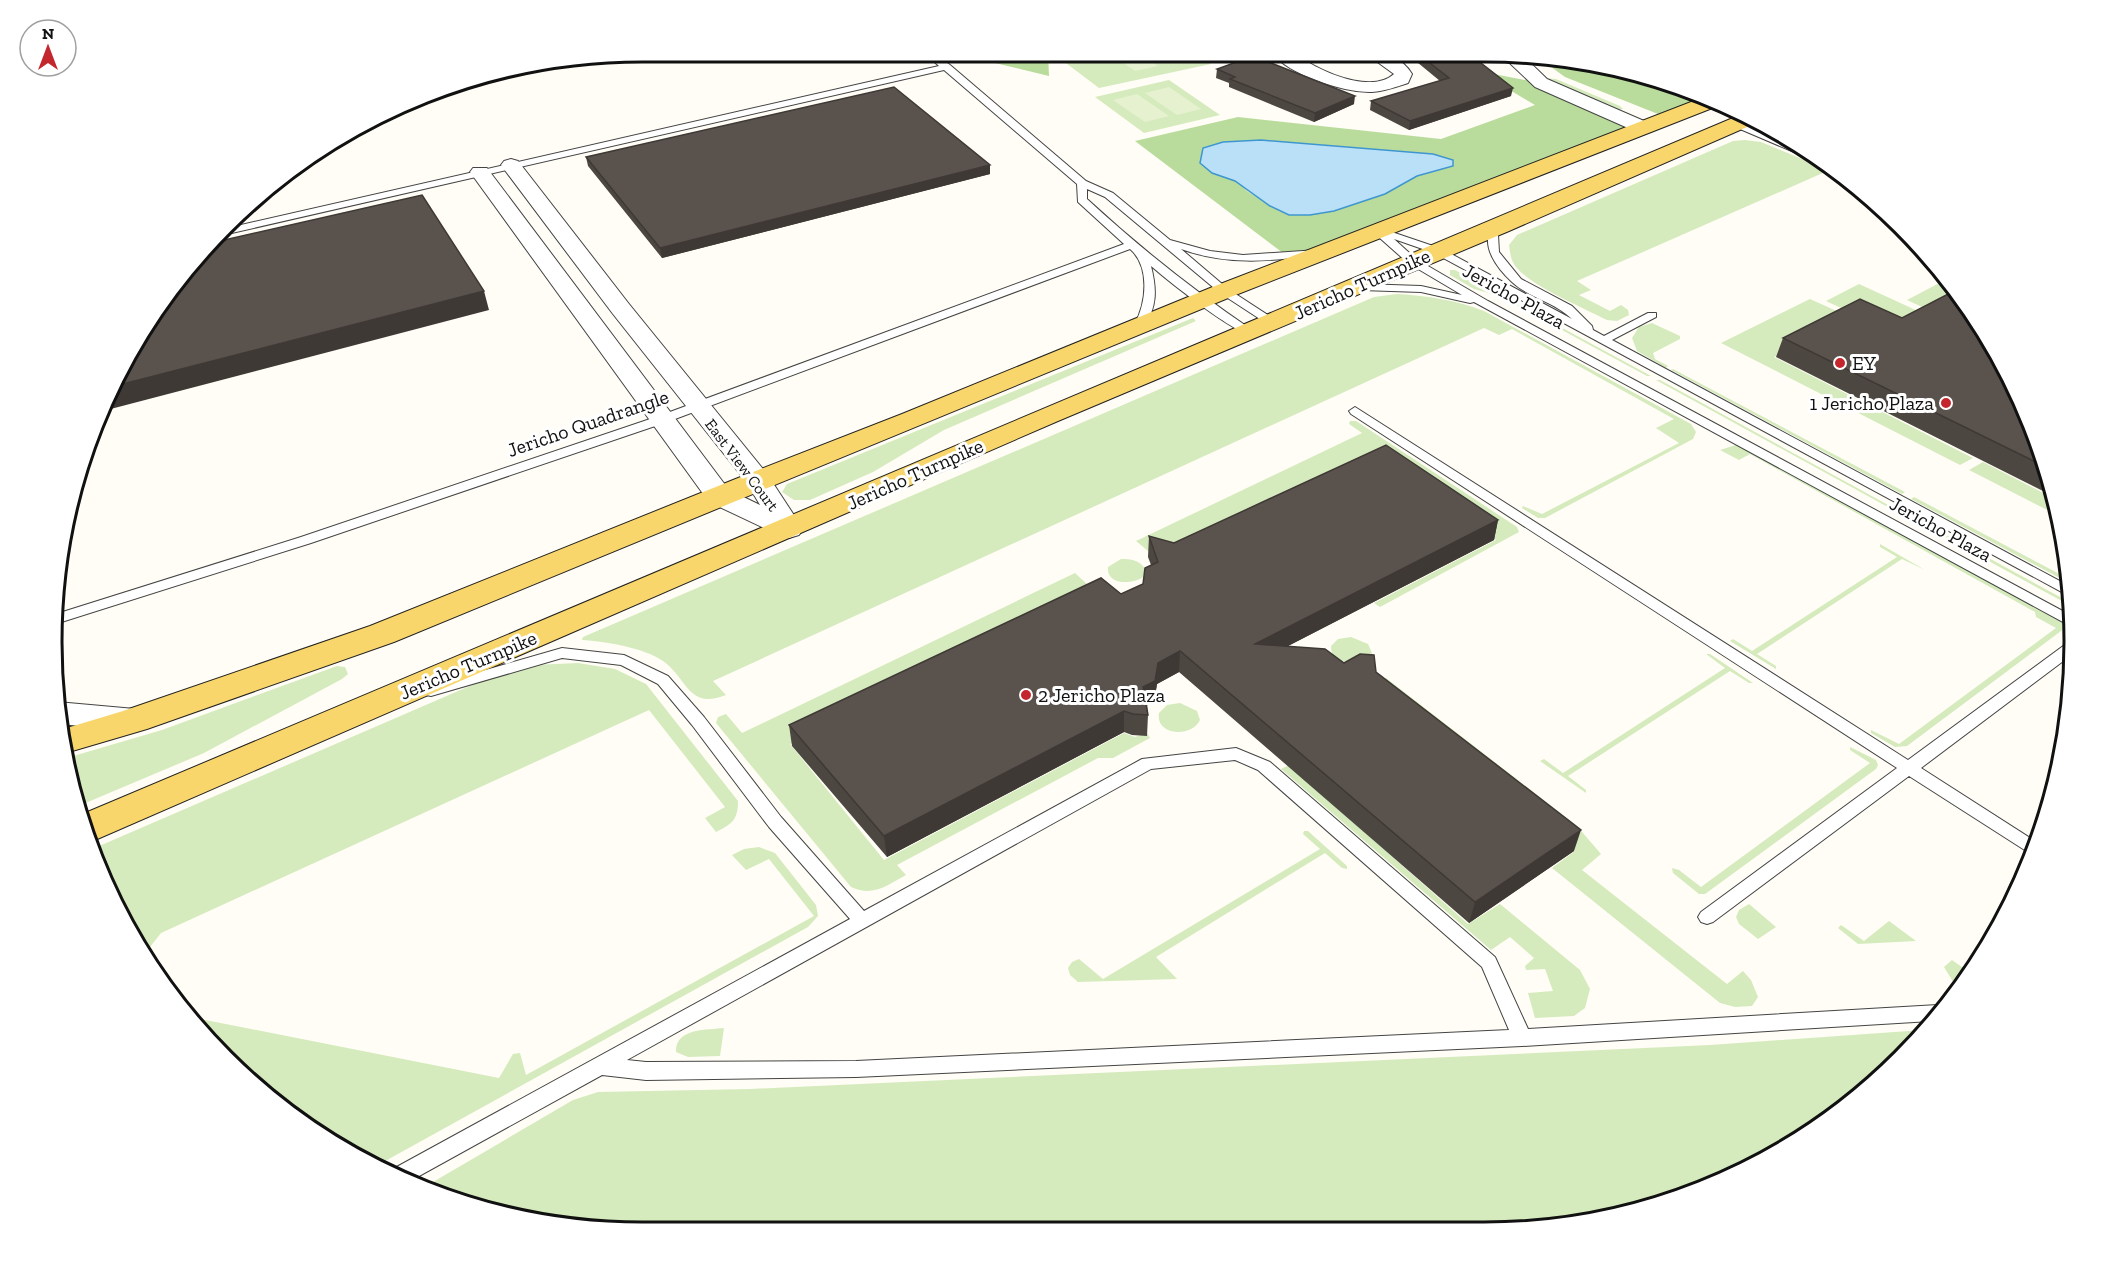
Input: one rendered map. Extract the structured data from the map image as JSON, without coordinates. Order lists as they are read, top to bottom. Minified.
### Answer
{"streets":{"main road":["Jericho Turnpike"],"street":["East View Court"],"lane":["Jericho Plaza","Jericho Quadrangle"]},"crossings":[["Jericho Turnpike","Jericho Plaza"],["Jericho Turnpike","East View Court"],["Jericho Quadrangle","East View Court"]],"places":["EY","1 Jericho Plaza","2 Jericho Plaza"],"north":"top"}
